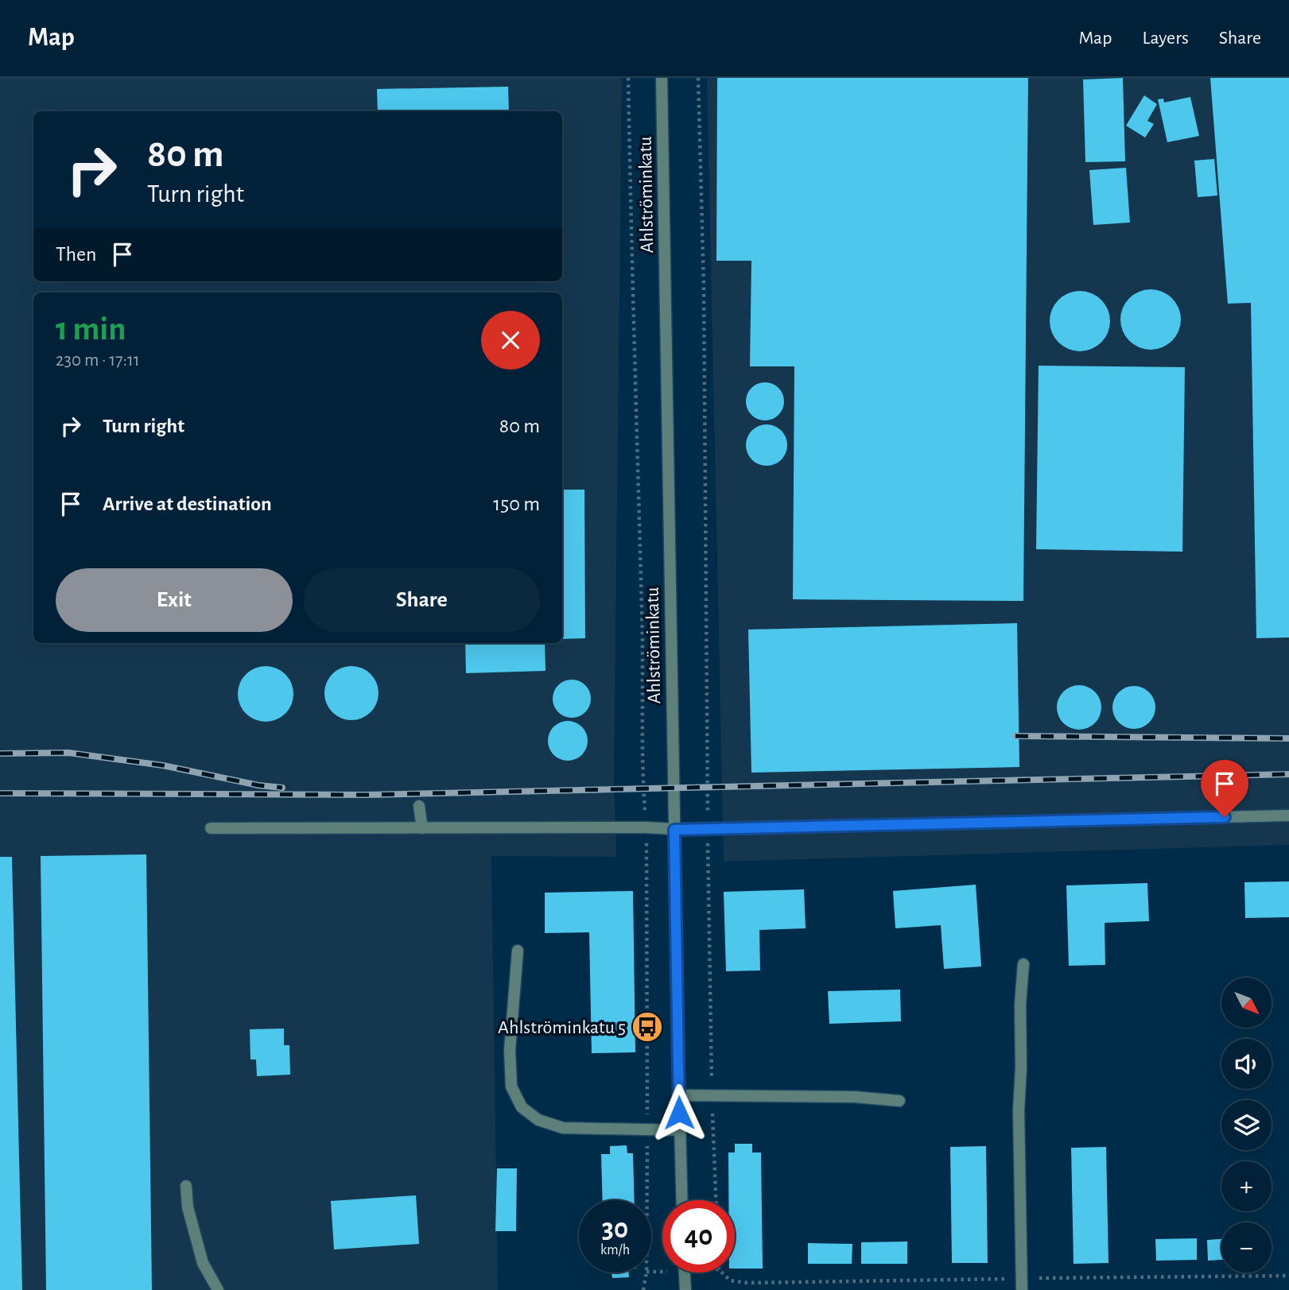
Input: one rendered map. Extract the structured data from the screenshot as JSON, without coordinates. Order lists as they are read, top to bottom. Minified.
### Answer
{"streets":{"street":["Ahlströminkatu"]},"places":{"bus stop":["Ahlströminkatu 5"]},"north":"bottom right","page":{"header":"Map","nav":["Map","Layers","Share"],"turn":["80 m","Turn right"],"then":"Then","heading":["1 min","230 m · 17:11"],"list":[{"name":"Turn right","value":"80 m"},{"name":"Arrive at destination","value":"150 m"}],"buttons":["Exit","Share"],"map_buttons":["+","−"],"speed":"30 km/h","limit":"40"}}
